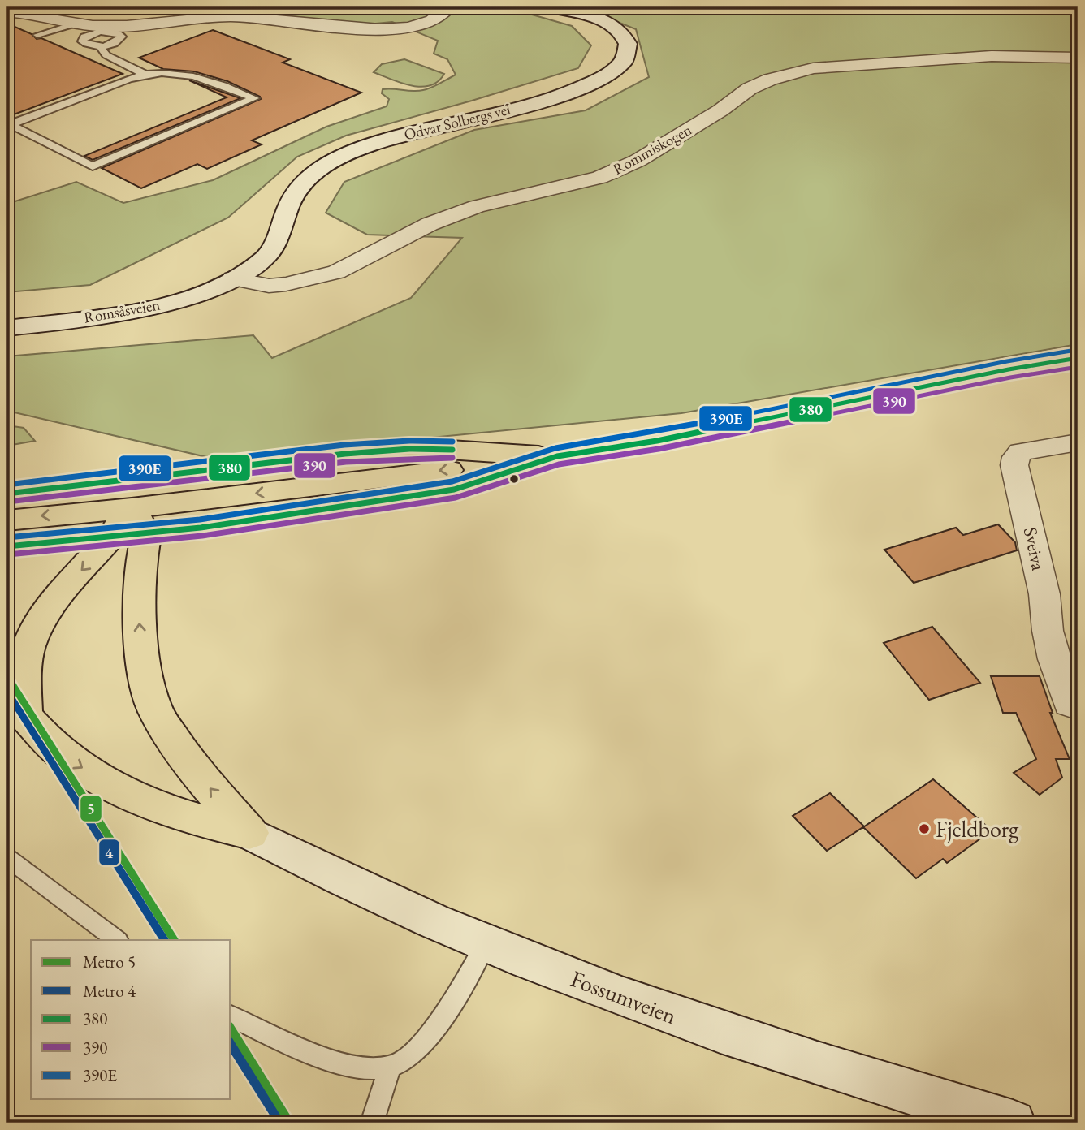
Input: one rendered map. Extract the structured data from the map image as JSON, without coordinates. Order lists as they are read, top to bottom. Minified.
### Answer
{"streets":{"street":["Odvar Solbergs vei","Rommiskogen","Romsåsveien","Sveiva","Fossumveien"]},"crossings":[["Odvar Solbergs vei","Rommiskogen"],["Odvar Solbergs vei","Romsåsveien"],["Rommiskogen","Romsåsveien"]],"places":["Fjeldborg"],"lines":["transit line 390E","transit line 380","transit line 390","metro line 5","metro line 4"],"legend":["Metro 5","Metro 4","380","390","390E"]}
